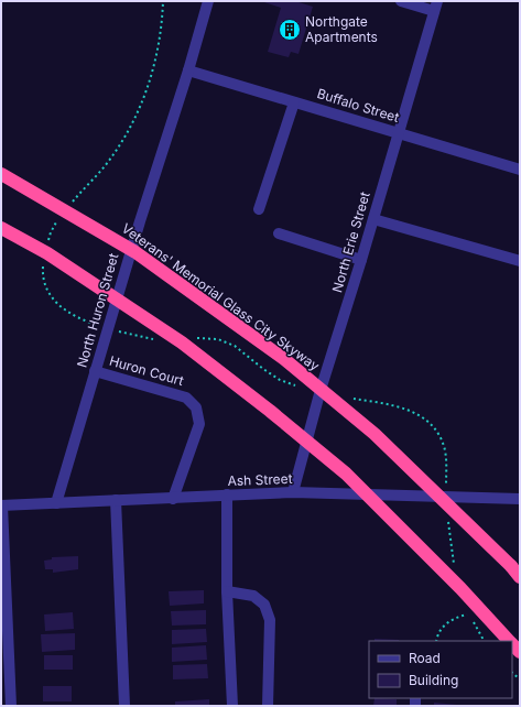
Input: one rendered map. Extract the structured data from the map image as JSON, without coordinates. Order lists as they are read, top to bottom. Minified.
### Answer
{"streets":{"highway":["Veterans' Memorial Glass City Skyway"],"street":["Buffalo Street","North Erie Street","North Huron Street","Huron Court","Ash Street"]},"crossings":[["Buffalo Street","North Erie Street"],["Buffalo Street","North Huron Street"],["North Erie Street","Ash Street"],["North Huron Street","Huron Court"],["North Huron Street","Ash Street"],["Huron Court","Ash Street"]],"places":{"building":["Northgate Apartments"]},"legend":["Road","Building"]}
